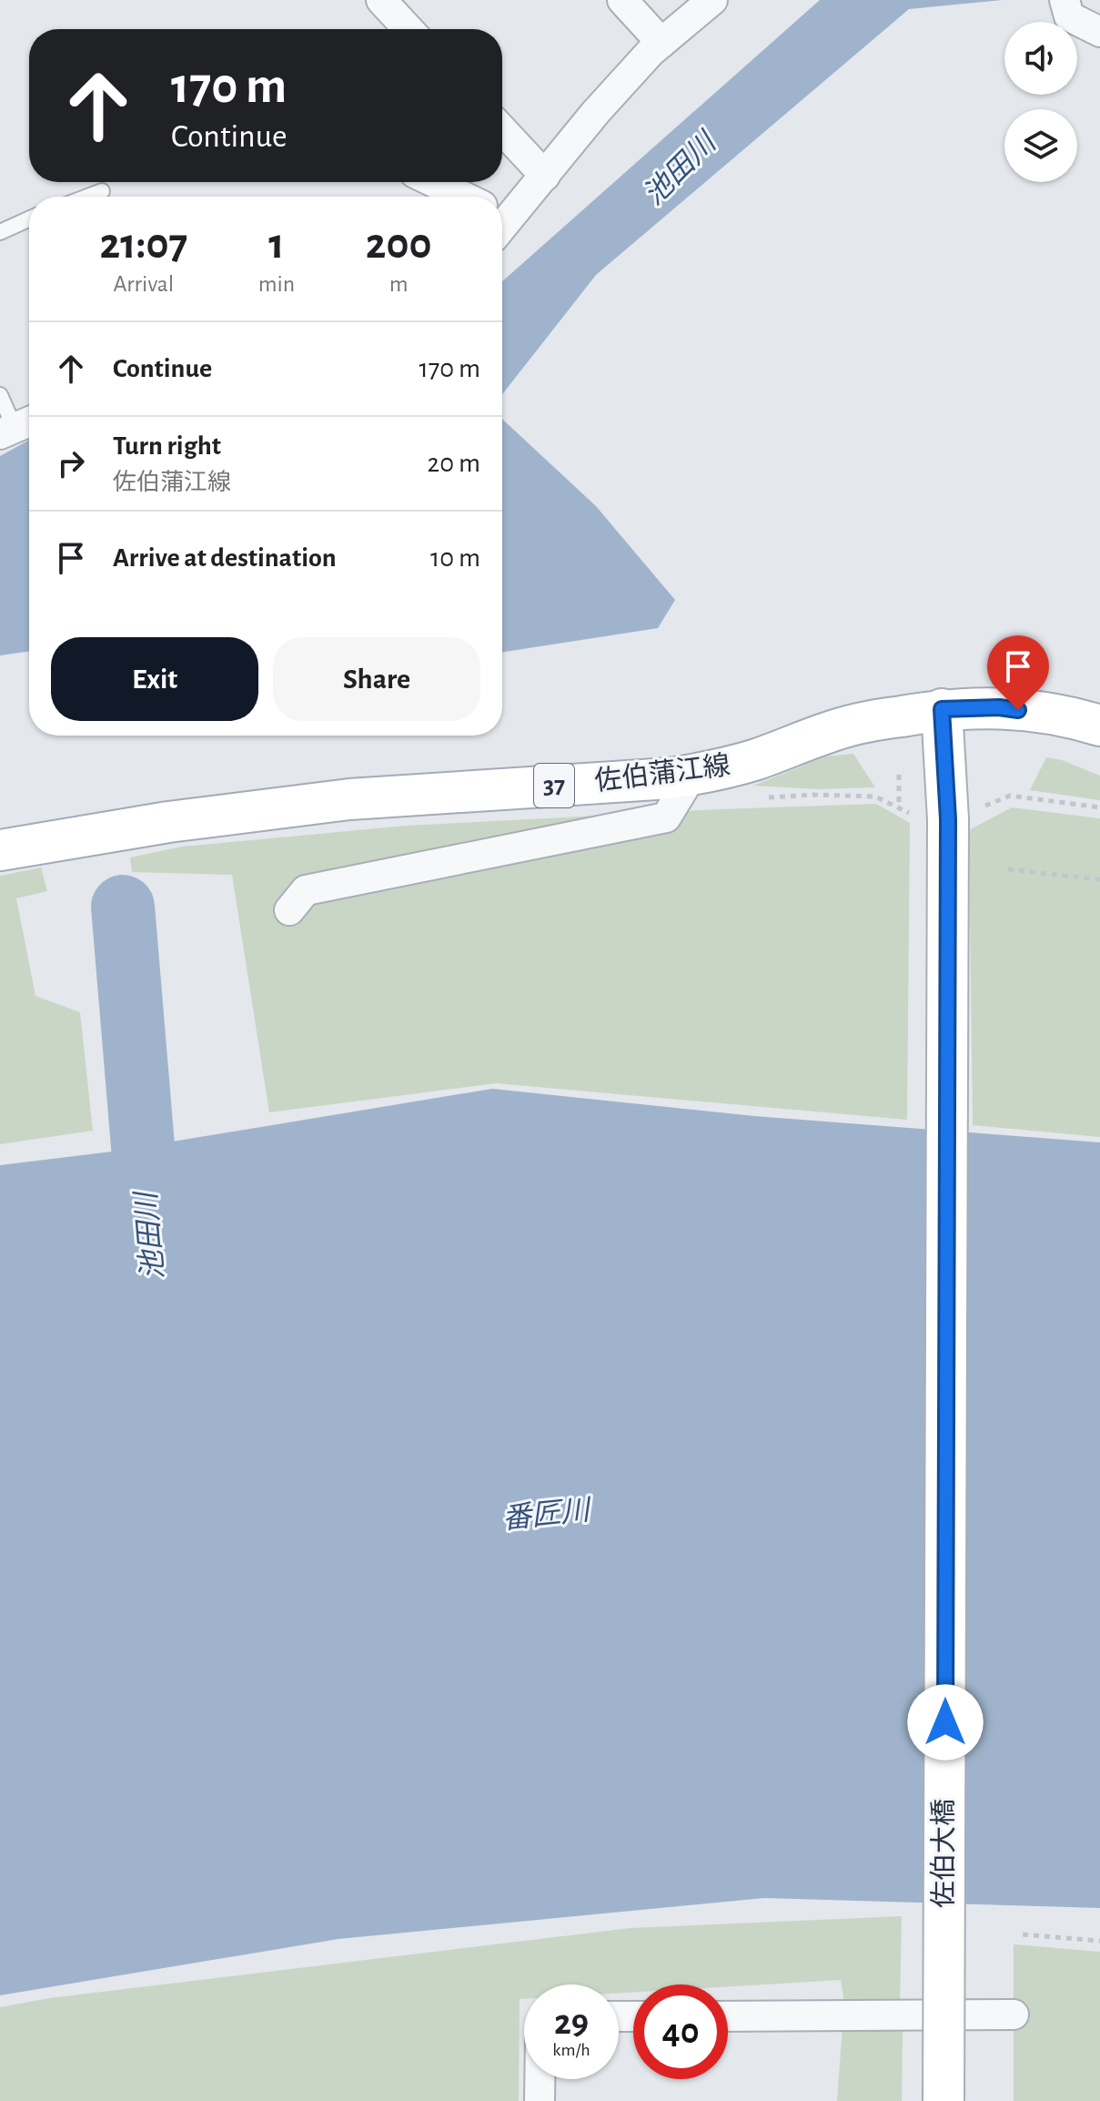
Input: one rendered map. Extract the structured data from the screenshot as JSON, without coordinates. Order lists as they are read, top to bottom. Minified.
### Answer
{"streets":{"street":["佐伯蒲江線","37","佐伯大橋"]},"crossings":[["佐伯蒲江線","佐伯大橋"]],"water":["池田川","番匠川"],"page":{"turn":["170 m","Continue"],"eta":["21:07","Arrival","1","min","200","m"],"list":[{"name":"Continue","value":"170 m"},{"name":"Turn right","note":"佐伯蒲江線","value":"20 m"},{"name":"Arrive at destination","value":"10 m"}],"buttons":["Exit","Share"],"speed":"29 km/h","limit":"40"}}
